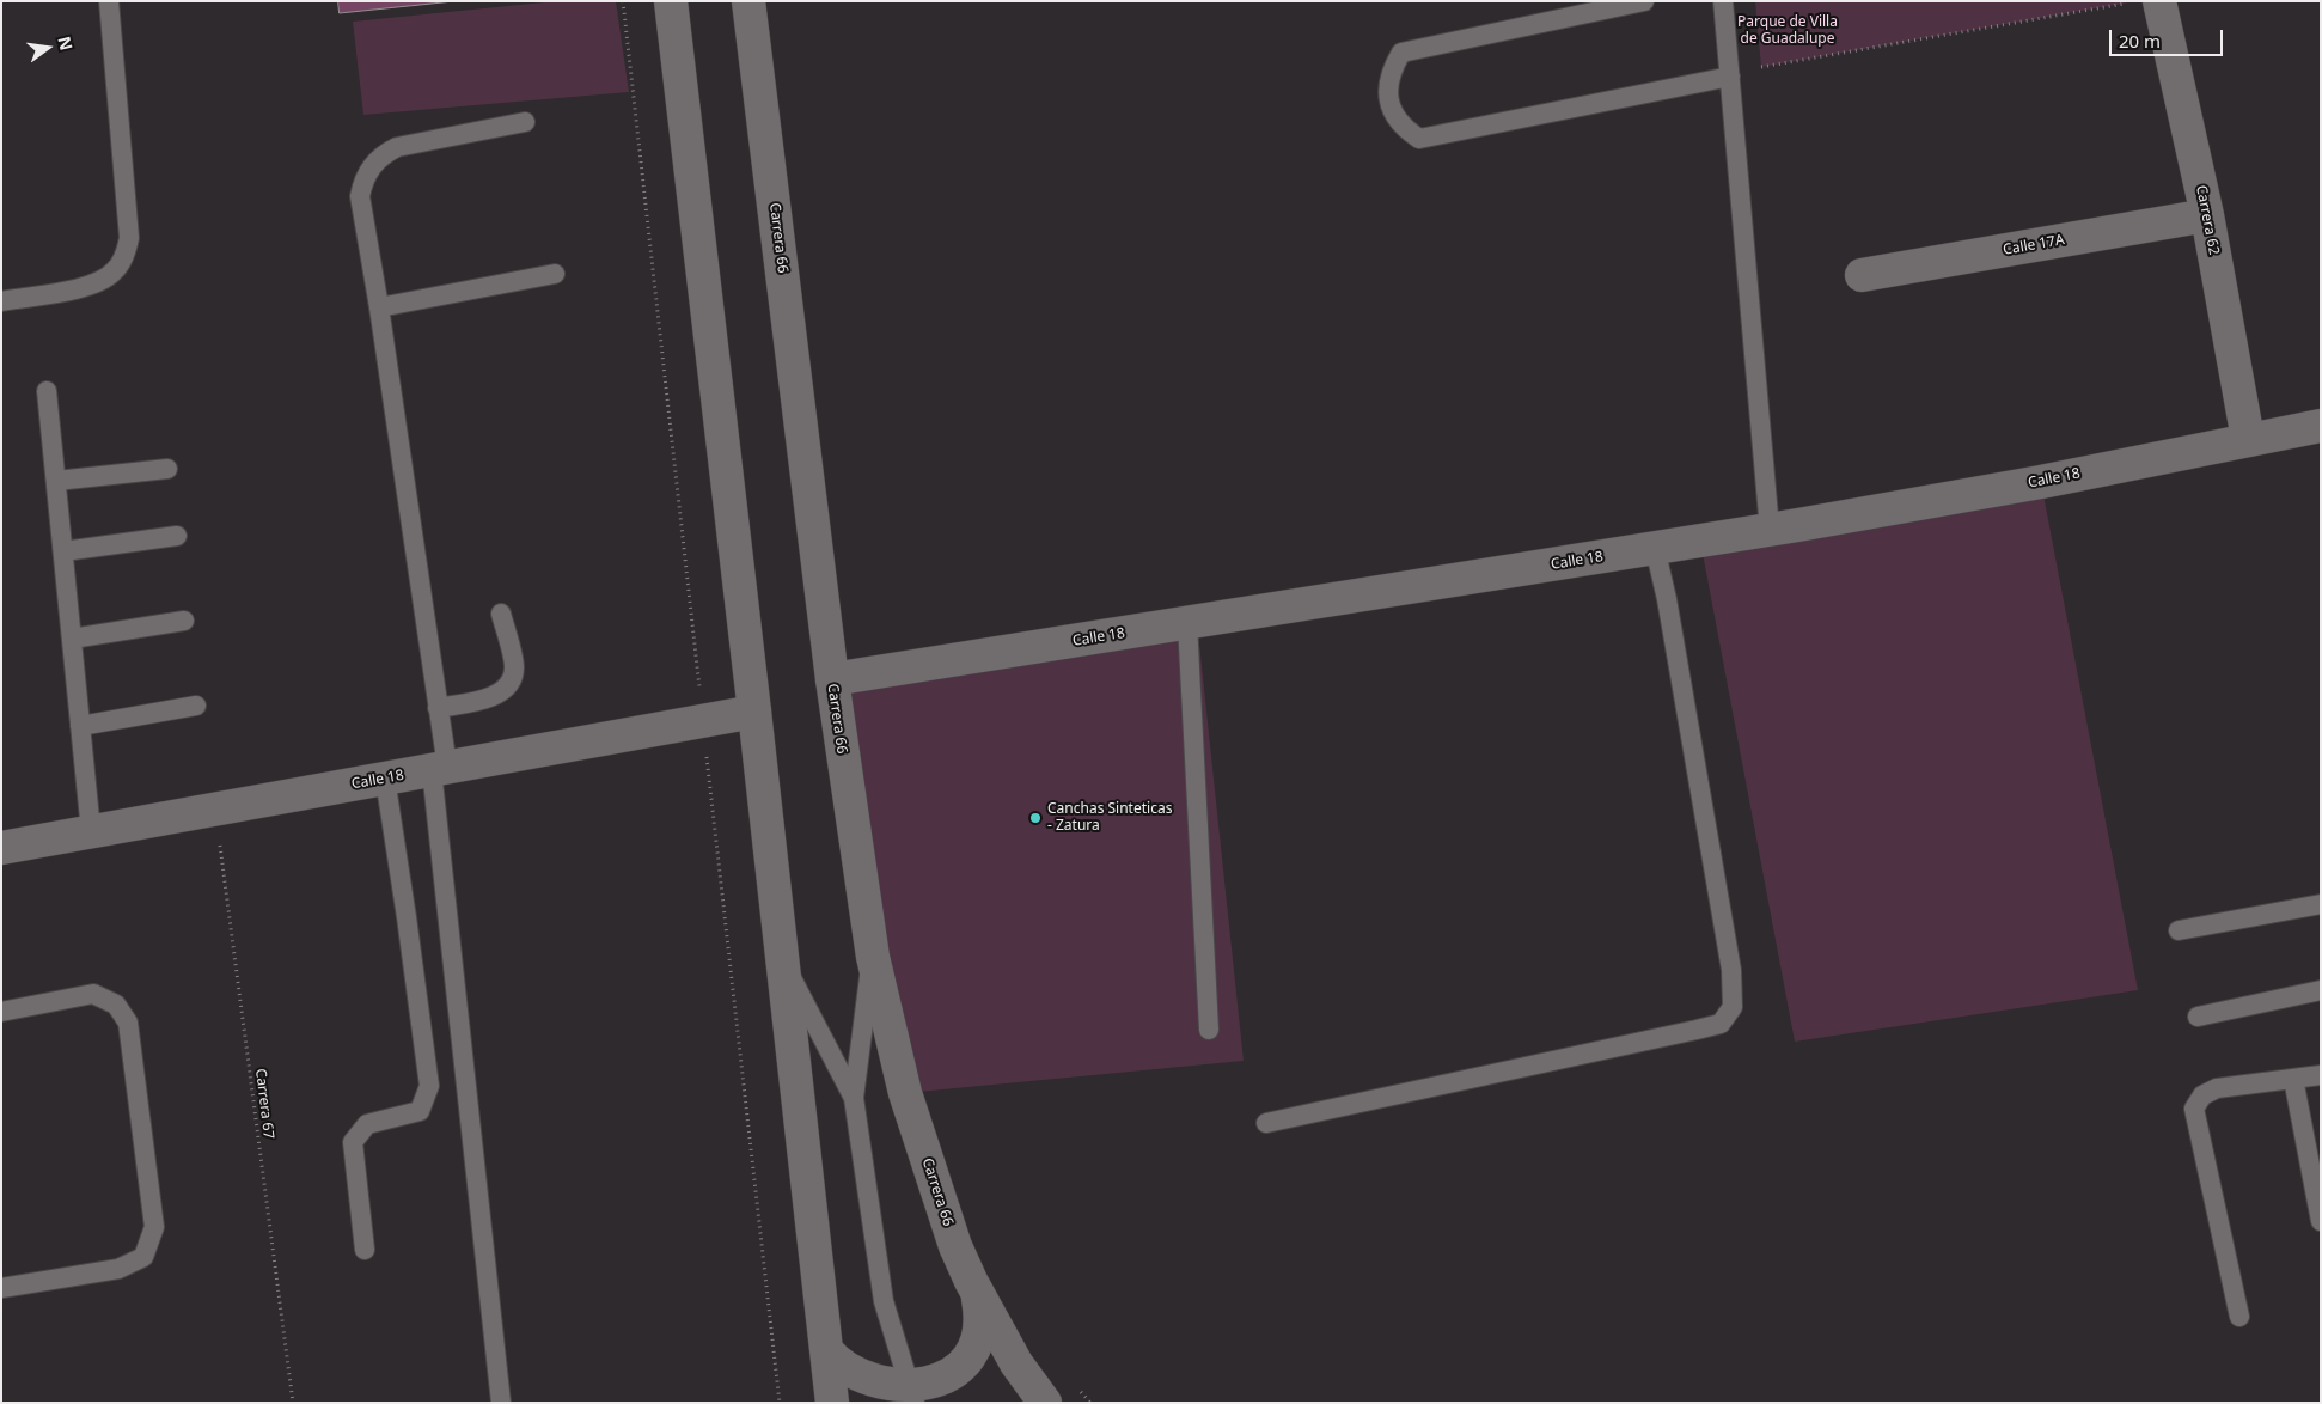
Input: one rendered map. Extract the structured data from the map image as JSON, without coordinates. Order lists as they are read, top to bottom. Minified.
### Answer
{"streets":{"main road":["Carrera 62","Carrera 66","Calle 17A","Calle 18"],"path":["Carrera 67"]},"crossings":[["Carrera 62","Calle 17A"],["Carrera 62","Calle 18"],["Carrera 66","Calle 18"],["Calle 18","Carrera 67"]],"parks":["Parque de Villa de Guadalupe"],"places":["Canchas Sinteticas - Zatura"],"scale_bar":"20 m","north":"right"}
